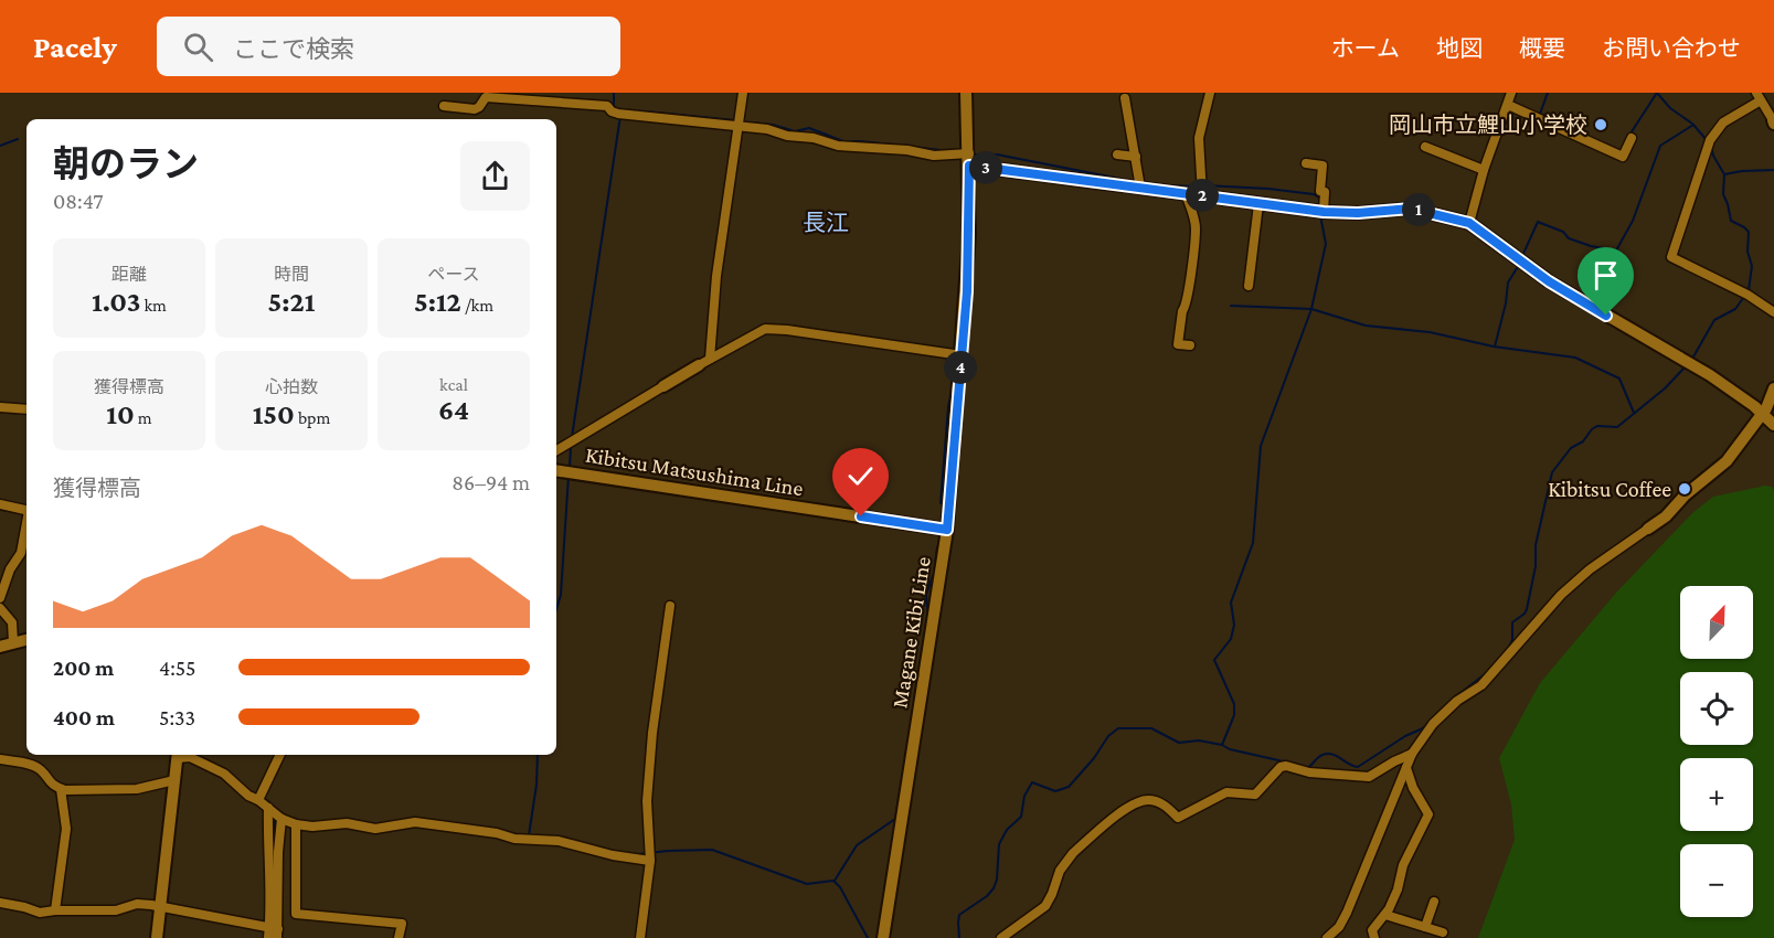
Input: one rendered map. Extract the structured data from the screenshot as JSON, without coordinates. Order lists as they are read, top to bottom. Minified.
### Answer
{"streets":{"main road":["Kibitsu Matsushima Line","Magane Kibi Line"]},"crossings":[["Kibitsu Matsushima Line","Magane Kibi Line"]],"districts":["長江"],"places":["岡山市立鯉山小学校","Kibitsu Coffee"],"north":"top right","page":{"header":"Pacely","search":"ここで検索","nav":["ホーム","地図","概要","お問い合わせ"],"heading":["朝のラン","08:47"],"pins":["3","2","1","4"],"stats":[["距離","1.03 km"],["時間","5:21"],["ペース","5:12 /km"],["獲得標高","10 m"],["心拍数","150 bpm"],["kcal","64"]],"chart":["獲得標高","86–94 m"],"map_buttons":["+","−"],"list":[{"name":"200 m","note":"4:55"},{"name":"400 m","note":"5:33"}]}}
